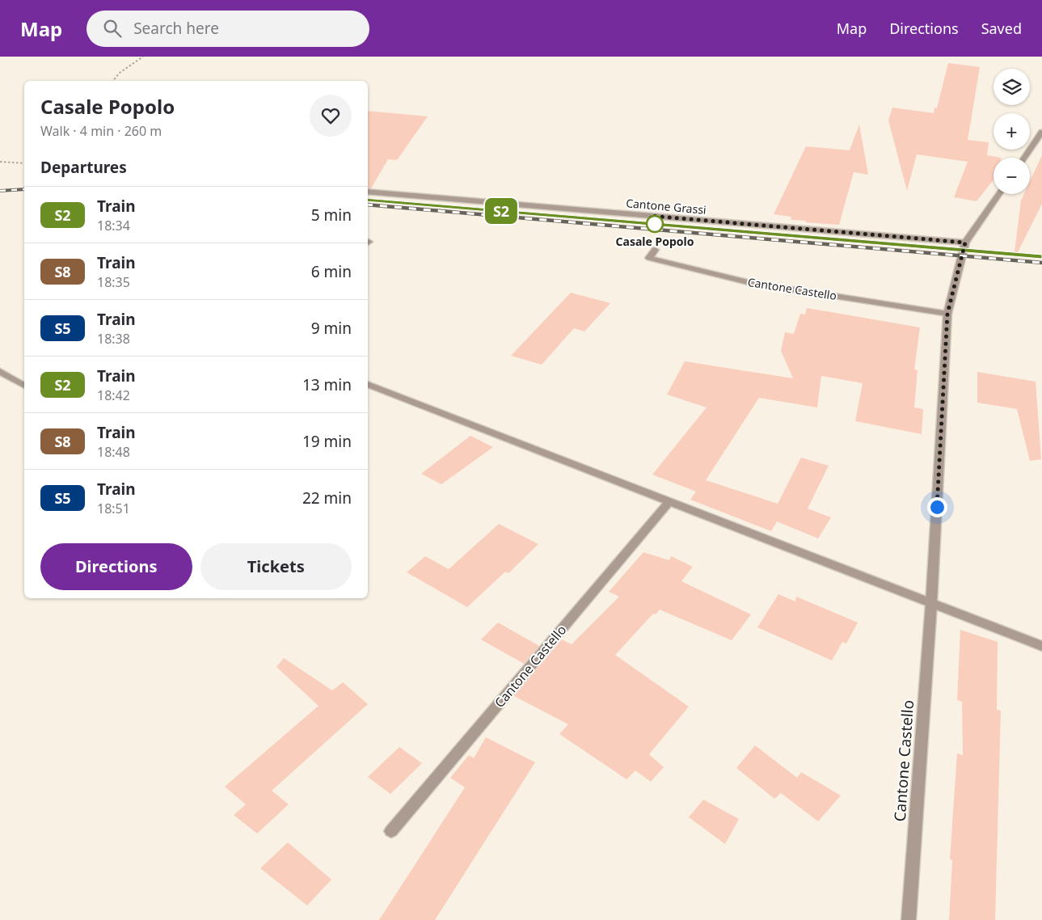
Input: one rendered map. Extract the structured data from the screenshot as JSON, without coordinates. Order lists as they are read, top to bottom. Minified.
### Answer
{"streets":{"street":["Cantone Grassi","Cantone Castello"]},"crossings":[["Cantone Grassi","Cantone Castello"]],"places":["Casale Popolo"],"page":{"header":"Map","search":"Search here","nav":["Map","Directions","Saved"],"on_map":"S2","map_buttons":["+","−"],"heading":[["Casale Popolo","Walk · 4 min · 260 m"],"Departures"],"list":[{"mark":"S2","name":"Train","note":"18:34","value":"5 min"},{"mark":"S8","name":"Train","note":"18:35","value":"6 min"},{"mark":"S5","name":"Train","note":"18:38","value":"9 min"},{"mark":"S2","name":"Train","note":"18:42","value":"13 min"},{"mark":"S8","name":"Train","note":"18:48","value":"19 min"},{"mark":"S5","name":"Train","note":"18:51","value":"22 min"}],"buttons":["Directions","Tickets"]}}
